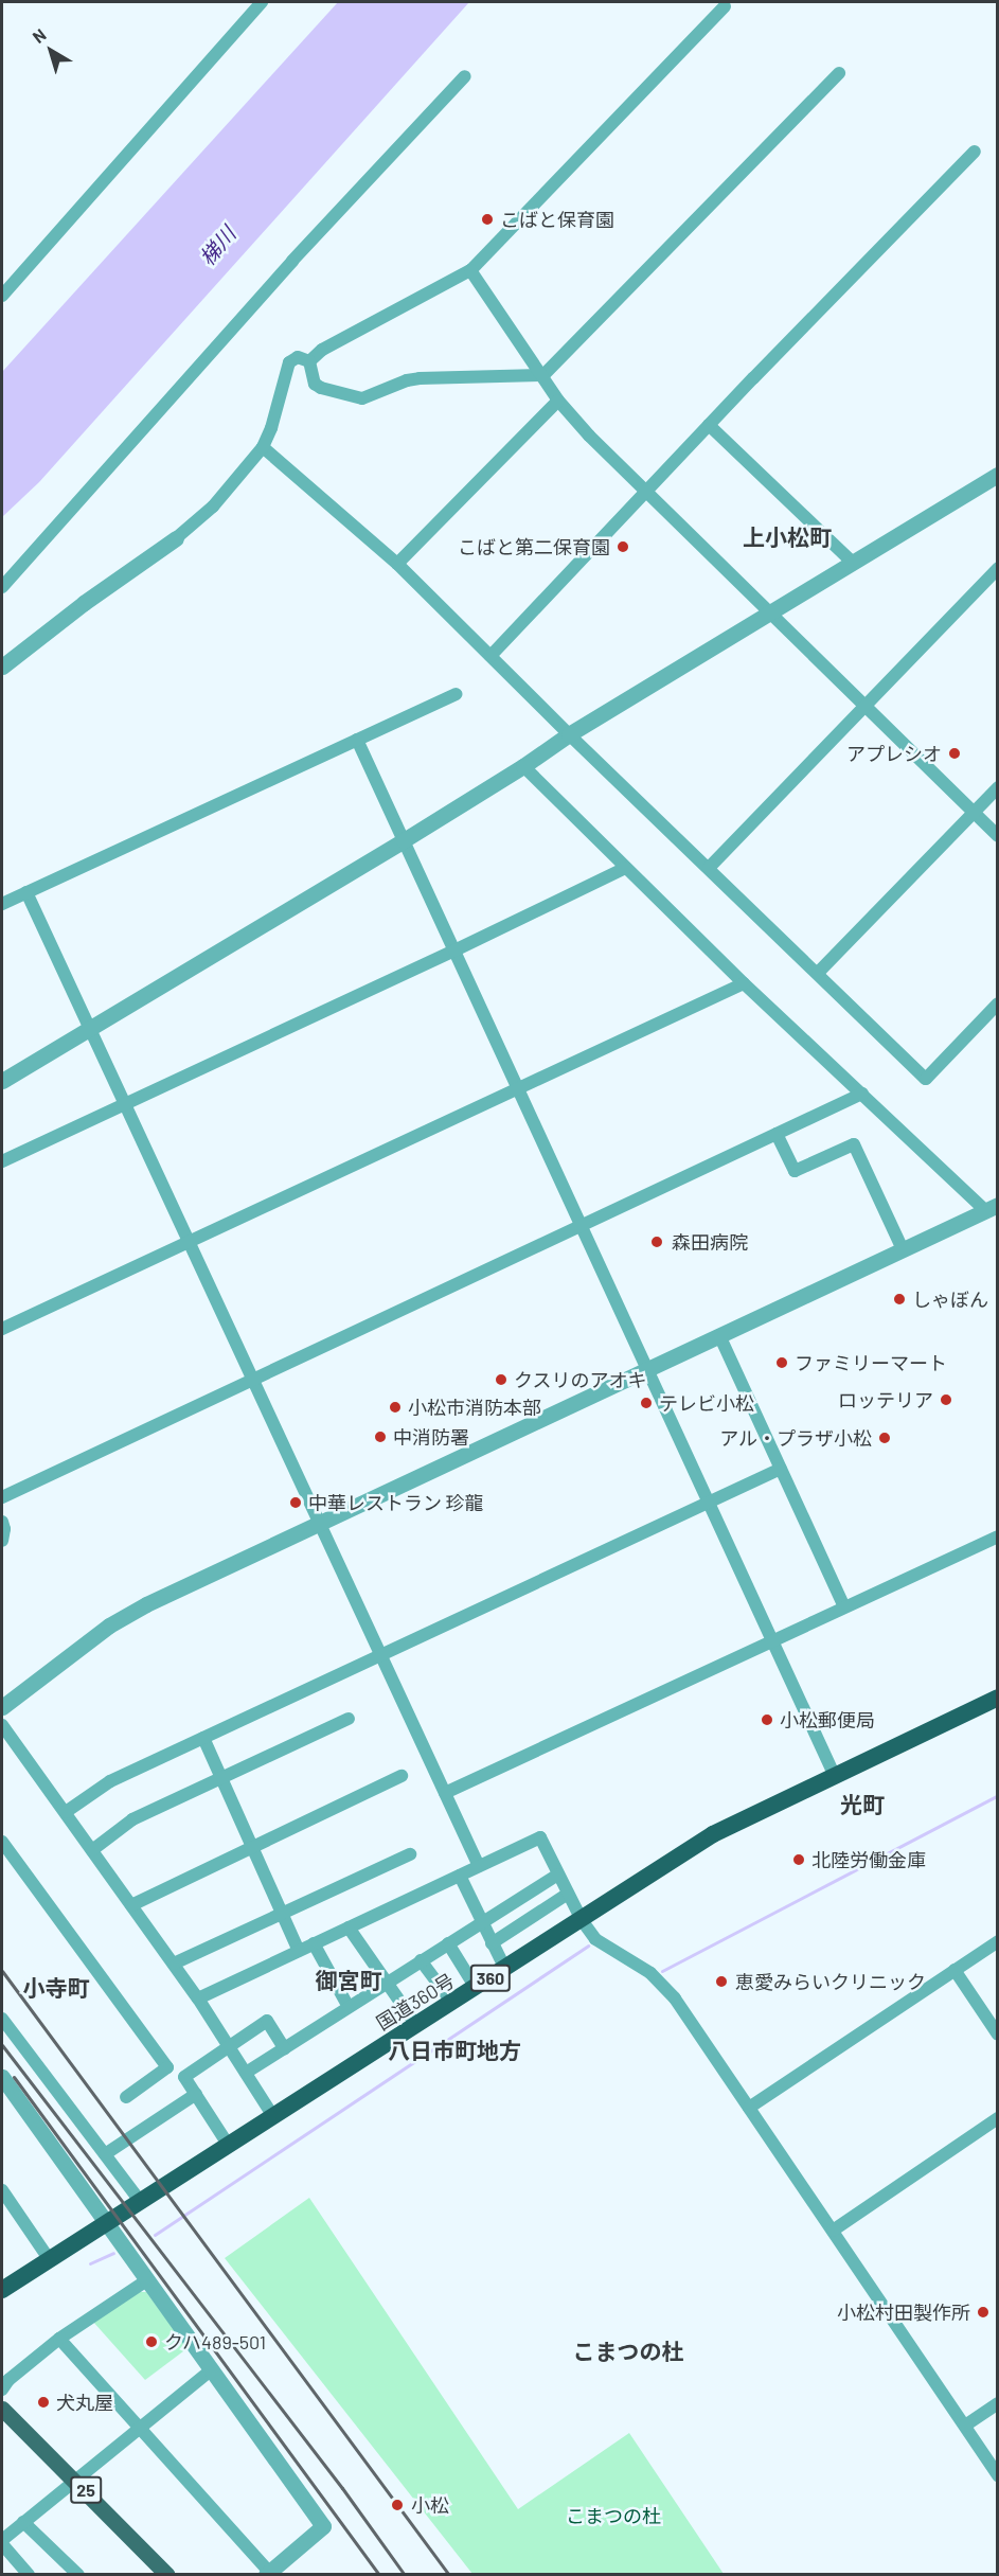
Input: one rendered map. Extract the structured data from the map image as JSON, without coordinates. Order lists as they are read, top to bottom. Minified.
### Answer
{"streets":{"highway":["360","国道360号"],"main road":["25"]},"districts":["上小松町","光町","御宮町","小寺町","八日市町地方","こまつの杜"],"water":["梯川"],"parks":["こまつの杜"],"places":["こばと保育園","こばと第二保育園","アプレシオ","森田病院","しゃぼん","ファミリーマート","クスリのアオキ","ロッテリア","テレビ小松","小松市消防本部","中消防署","アル・プラザ小松","中華レストラン 珍龍","小松郵便局","北陸労働金庫","恵愛みらいクリニック","小松村田製作所","クハ489-501","犬丸屋","小松"],"north":"top left"}
